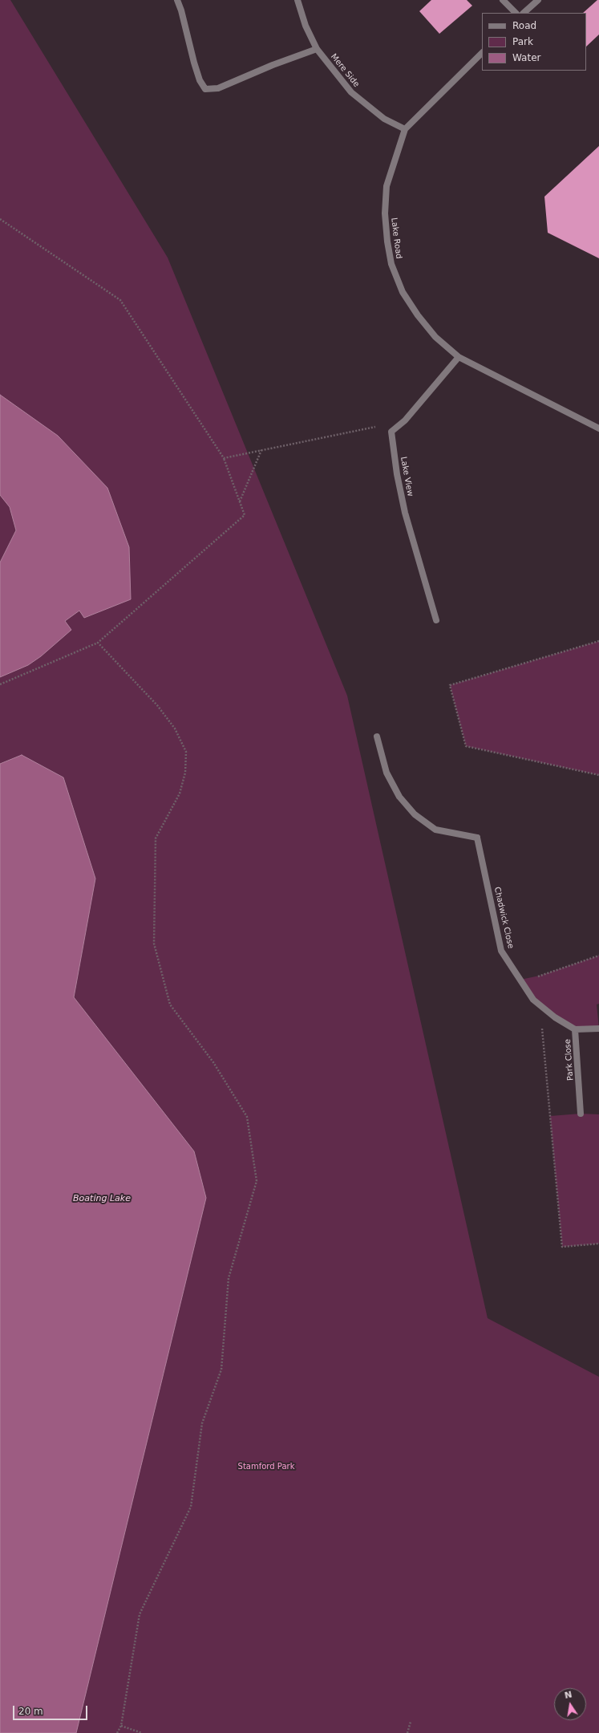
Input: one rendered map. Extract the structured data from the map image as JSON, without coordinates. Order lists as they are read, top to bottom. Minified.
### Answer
{"streets":{"street":["Mere Side","Lake Road","Lake View","Chadwick Close","Park Close"]},"crossings":[["Mere Side","Lake Road"],["Chadwick Close","Park Close"]],"water":["Boating Lake"],"parks":["Stamford Park"],"legend":["Road","Park","Water"],"scale_bar":"20 m","north":"top"}
